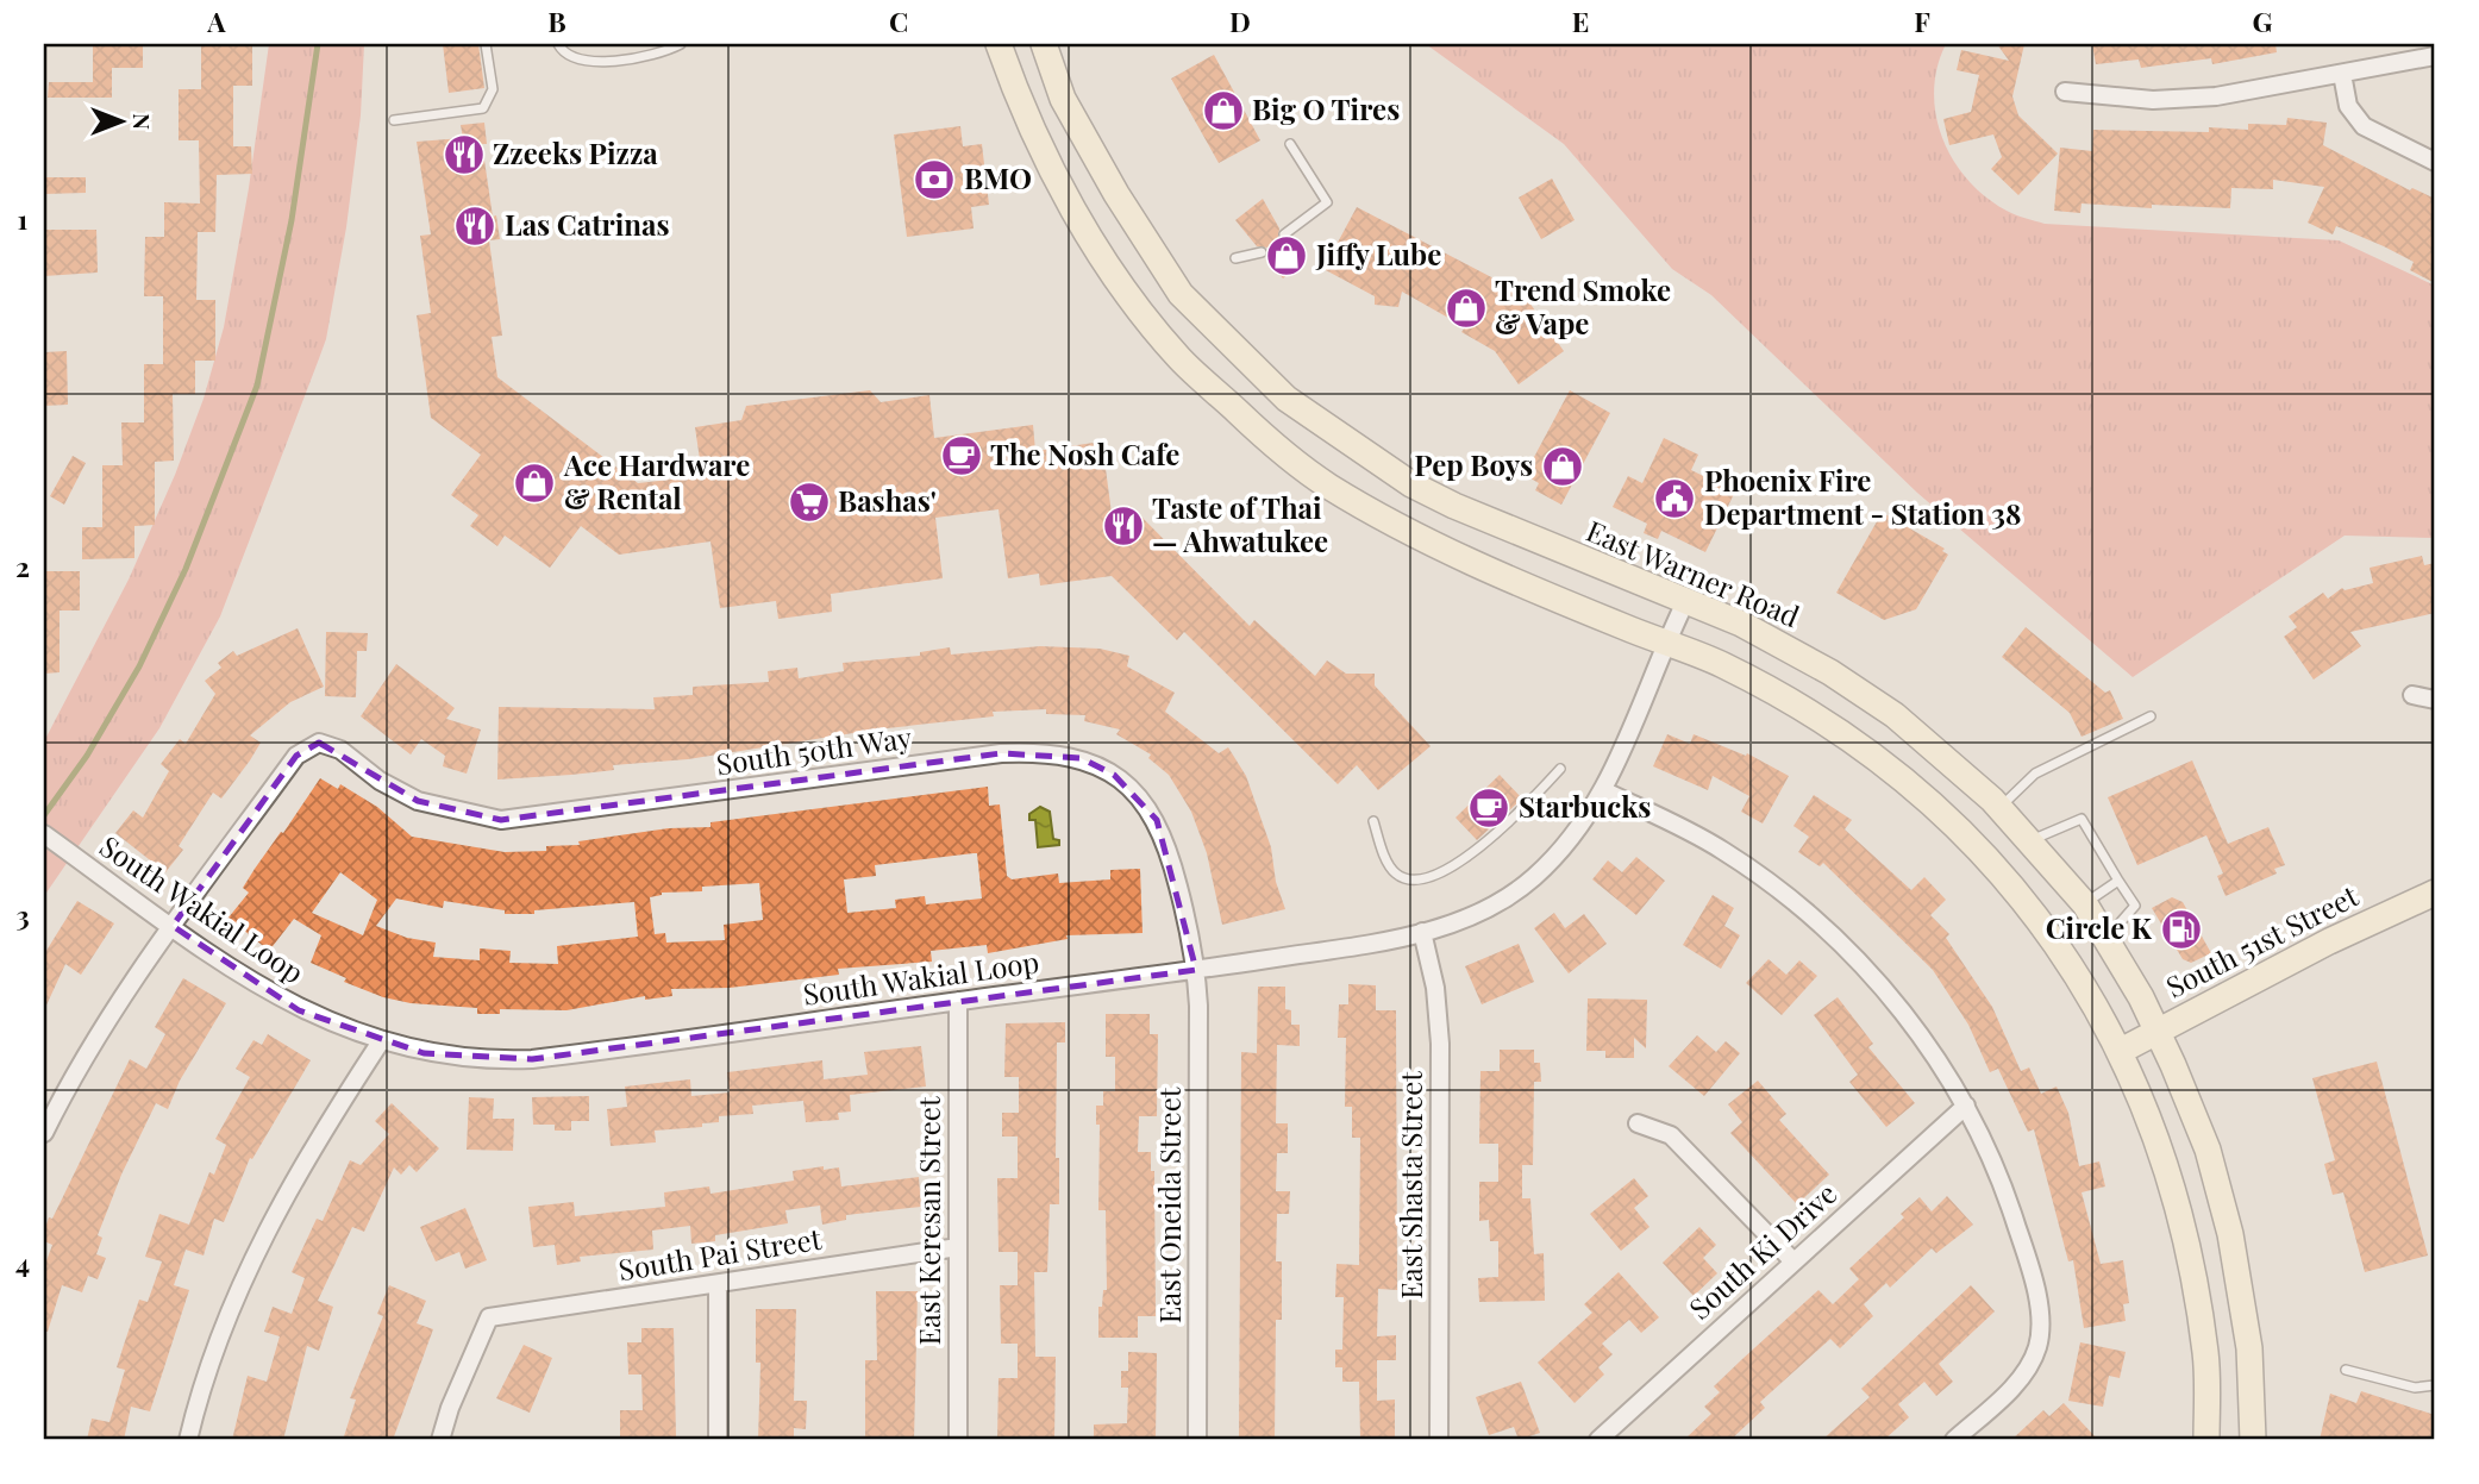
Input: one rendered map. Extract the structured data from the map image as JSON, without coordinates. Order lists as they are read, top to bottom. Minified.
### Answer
{"streets":{"main road":["East Warner Road","South 51st Street"],"street":["South 50th Way","South Wakial Loop","East Shasta Street","East Oneida Street","East Keresan Street","South Ki Drive","South Pai Street"]},"crossings":[["East Warner Road","South Wakial Loop"],["East Warner Road","South 51st Street"],["South 50th Way","South Wakial Loop"],["South 50th Way","East Oneida Street"],["South Wakial Loop","East Shasta Street"],["South Wakial Loop","East Oneida Street"],["South Wakial Loop","East Keresan Street"],["East Keresan Street","South Pai Street"]],"places":{"shop":["Big O Tires","Jiffy Lube","Trend Smoke & Vape","Pep Boys","Ace Hardware & Rental"],"restaurant":["Zzeeks Pizza","Las Catrinas","Taste of Thai — Ahwatukee"],"bank":["BMO"],"cafe":["The Nosh Cafe","Starbucks"],"public building":["Phoenix Fire Department - Station 38"],"supermarket":["Bashas'"],"fuel station":["Circle K"]},"north":"right","grid":{"columns":["A","B","C","D","E","F","G"],"rows":["1","2","3","4"]}}
